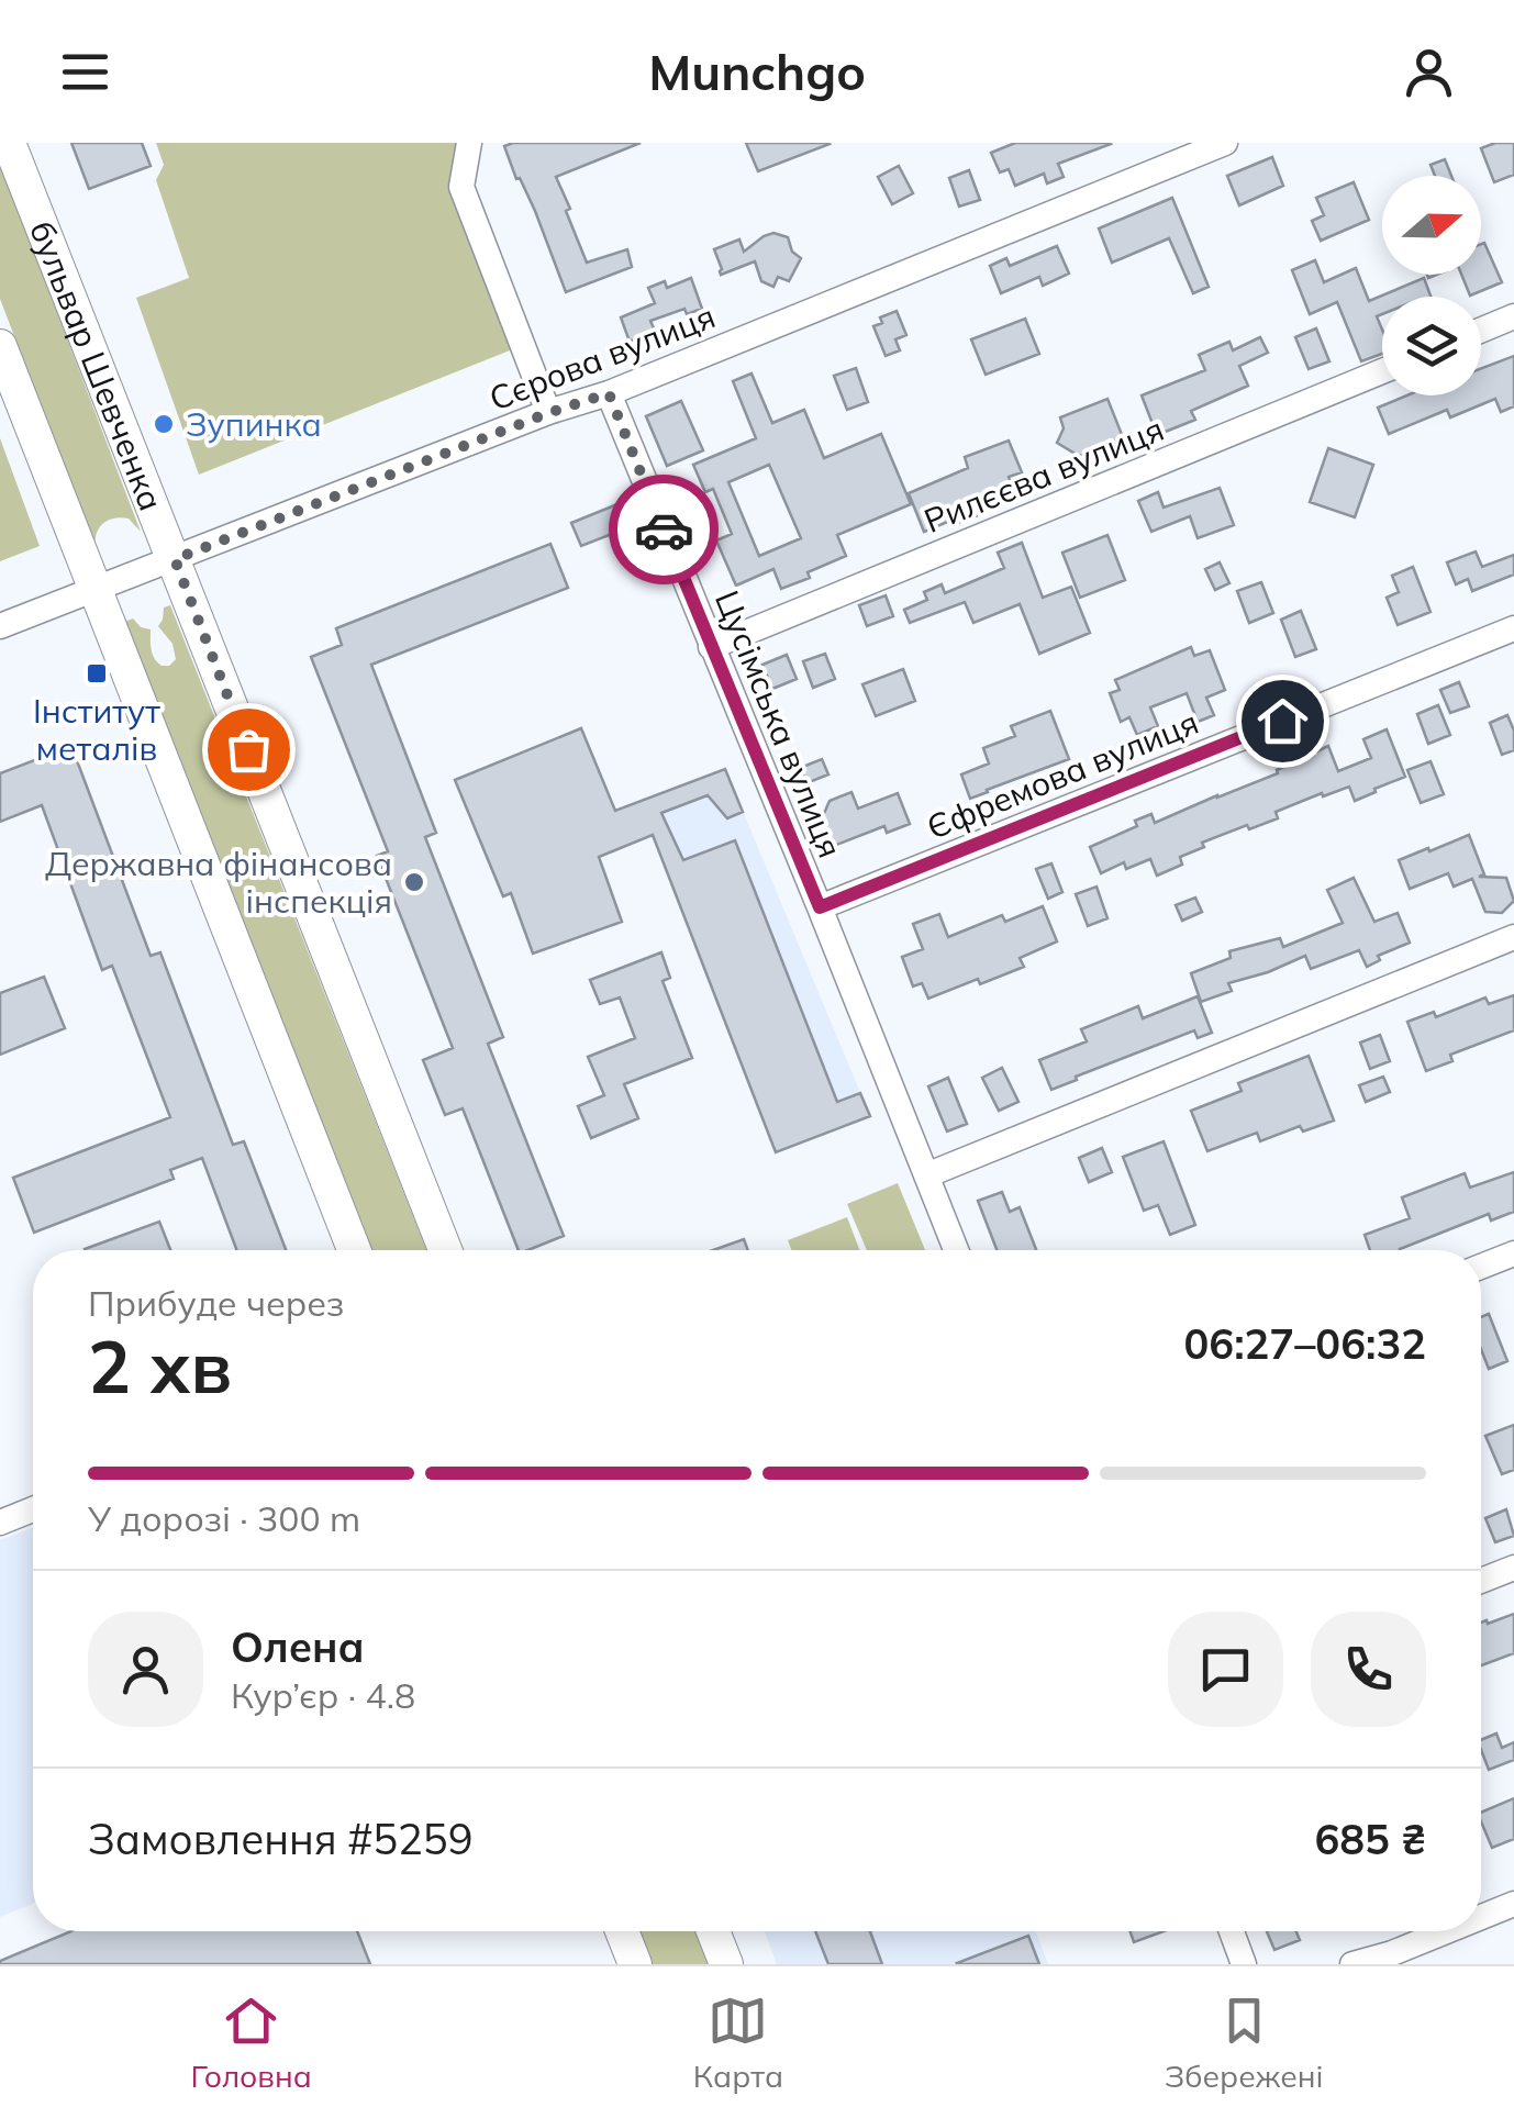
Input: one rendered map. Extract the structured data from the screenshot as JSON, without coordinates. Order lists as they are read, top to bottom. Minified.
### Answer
{"streets":{"main road":["бульвар Шевченка"],"street":["Сєрова вулиця","Рилєєва вулиця","Цусімська вулиця","Єфремова вулиця"]},"crossings":[["Сєрова вулиця","бульвар Шевченка"],["Сєрова вулиця","Цусімська вулиця"],["Рилєєва вулиця","Цусімська вулиця"],["Цусімська вулиця","Єфремова вулиця"]],"places":{"other":["Зупинка","Державна фінансова інспекція"],"transit":["Інститут металів"]},"north":"right","page":{"header":"Munchgo","heading":["2 хв","Прибуде через","06:27–06:32"],"panel":["Олена","Кур’єр · 4.8","Замовлення #5259","685 ₴"],"bar":"У дорозі · 300 m","tabs":["Головна","Карта","Збережені"]}}
